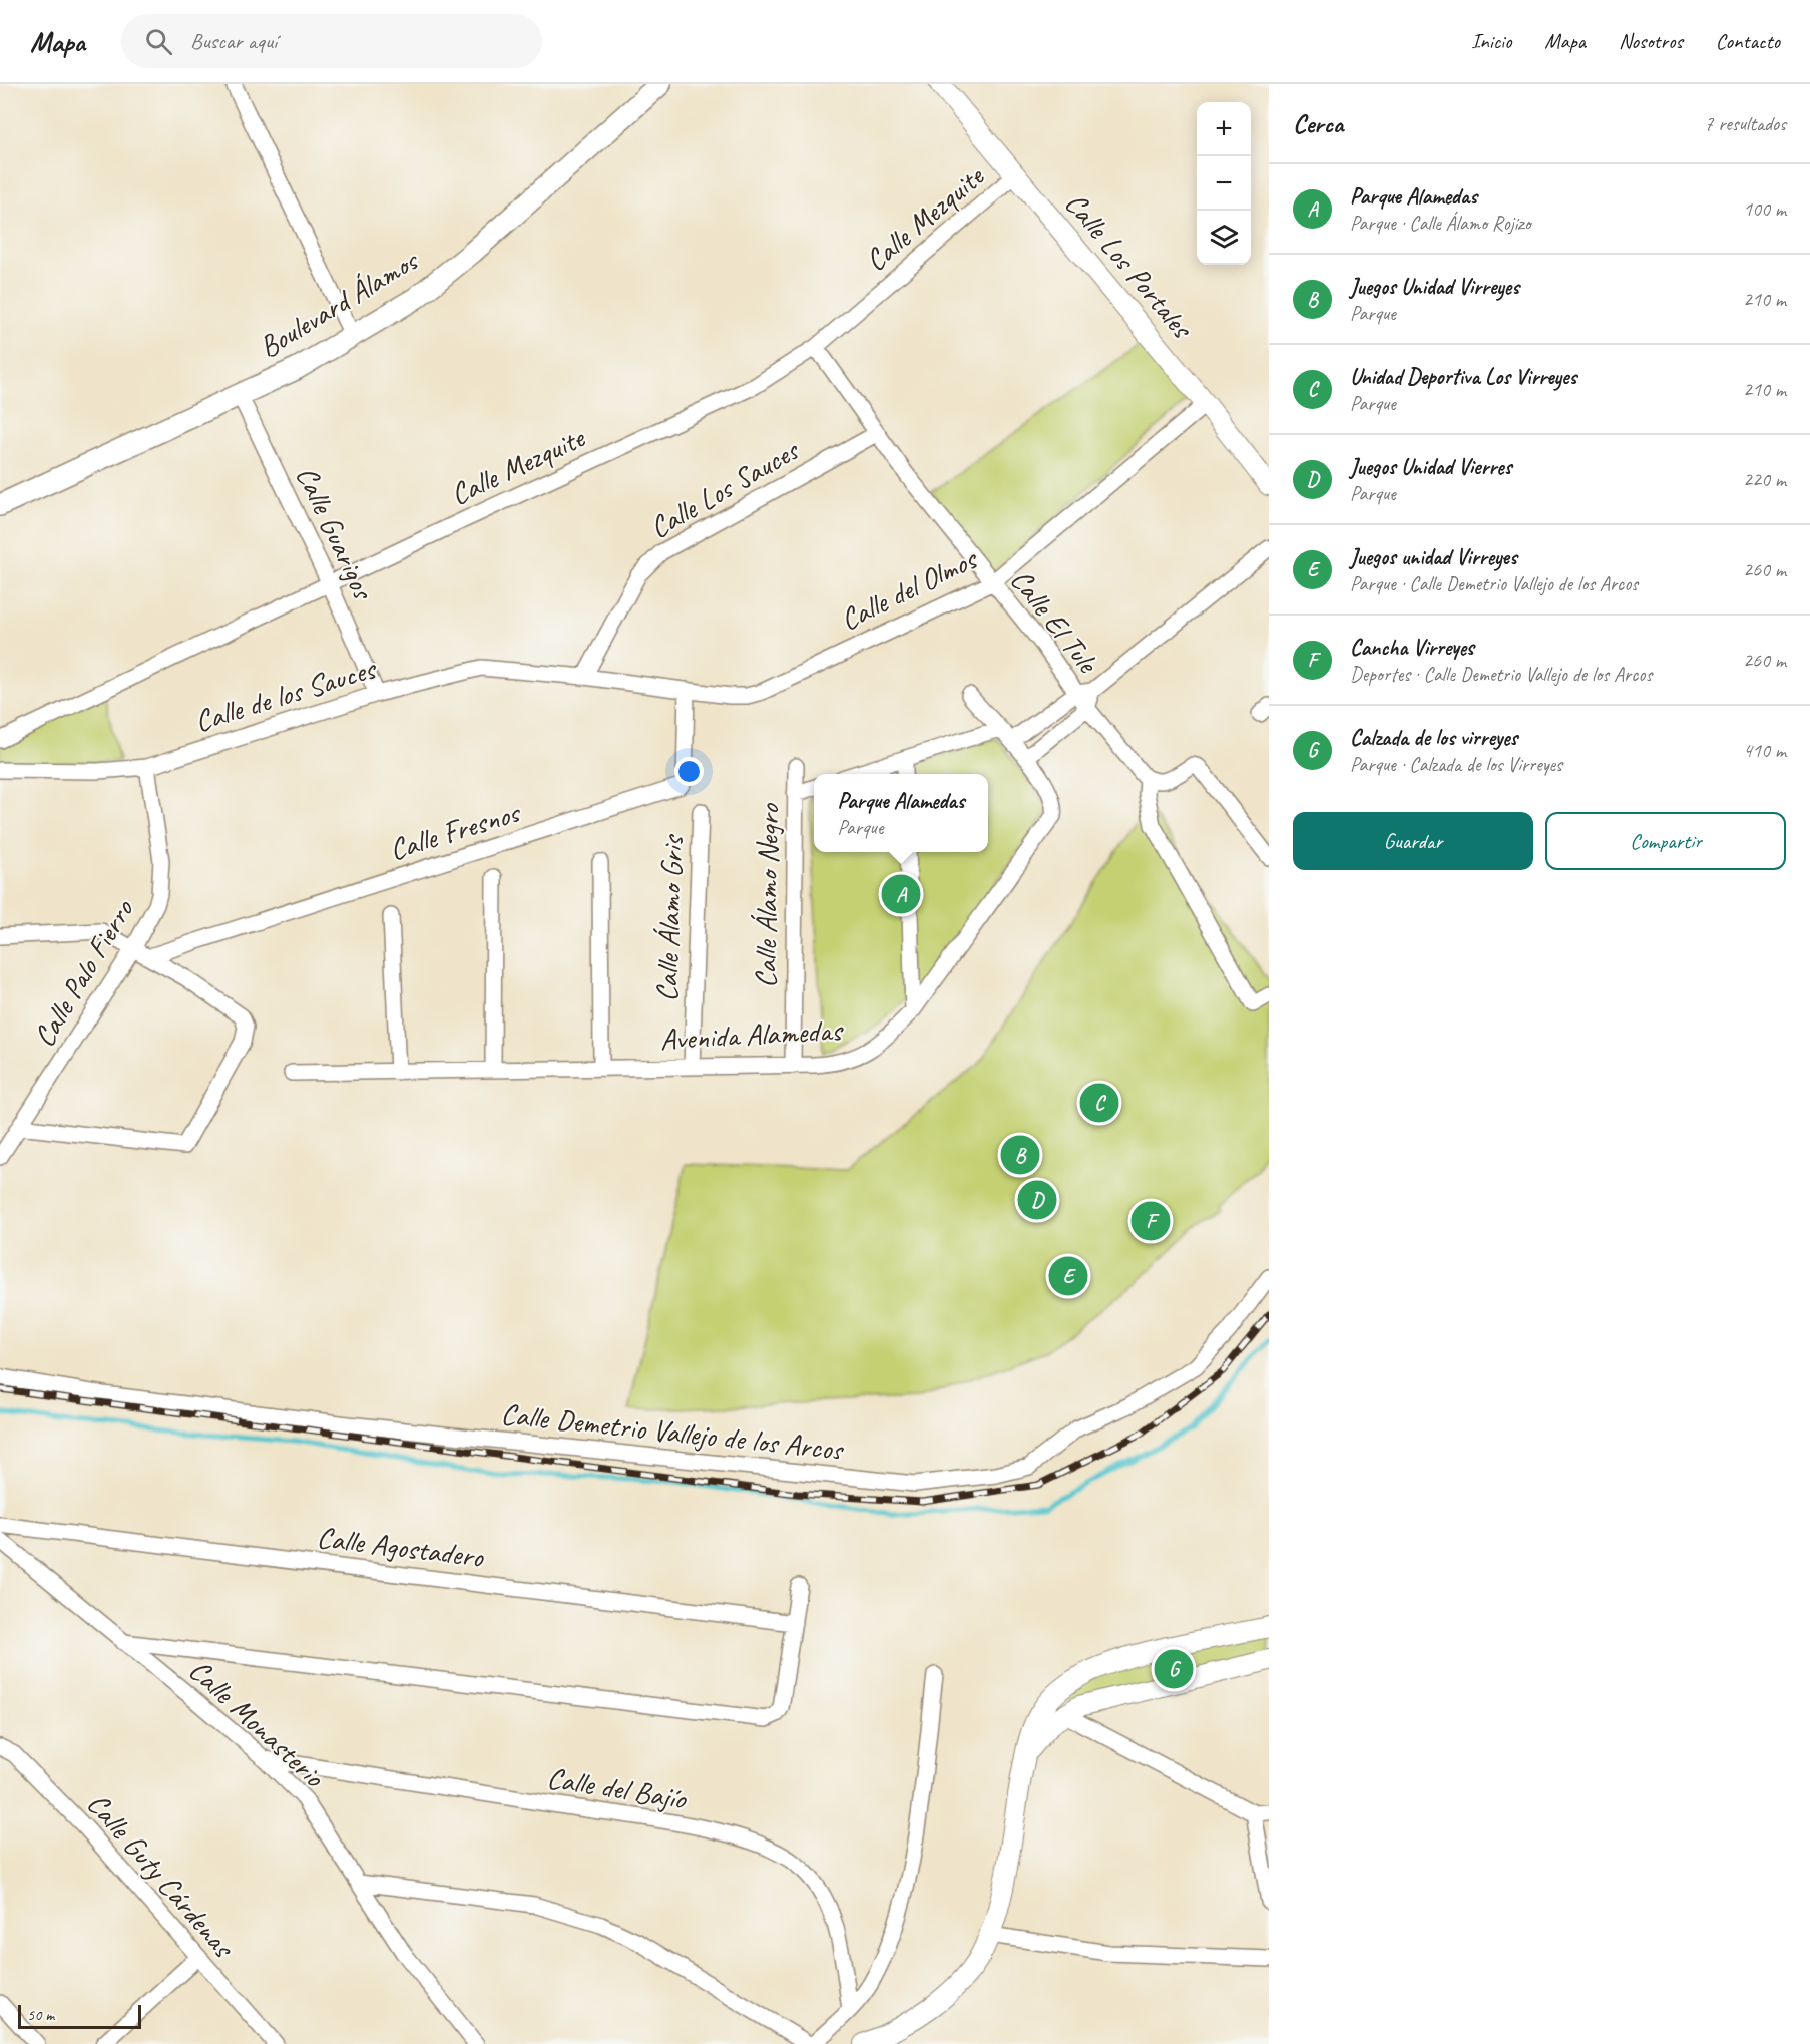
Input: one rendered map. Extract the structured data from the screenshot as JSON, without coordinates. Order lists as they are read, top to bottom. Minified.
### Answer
{"streets":{"main road":["Boulevard Álamos"],"street":["Calle Mezquite","Calle Los Portales","Calle Los Sauces","Calle Guarigos","Calle del Olmos","Calle El Tule","Calle de los Sauces","Calle Fresnos","Calle Álamo Negro","Calle Álamo Gris","Calle Palo Fierro","Avenida Alamedas","Calle Demetrio Vallejo de los Arcos","Calle Agostadero","Calle Monasterio","Calle del Bajío","Calle Guty Cárdenas"]},"crossings":[["Calle Mezquite","Calle Los Portales"],["Calle Mezquite","Calle Guarigos"],["Calle Mezquite","Calle El Tule"],["Calle Los Portales","Calle del Olmos"],["Boulevard Álamos","Calle Guarigos"],["Calle Los Sauces","Calle del Olmos"],["Calle Los Sauces","Calle El Tule"],["Calle Los Sauces","Calle de los Sauces"],["Calle Guarigos","Calle de los Sauces"],["Calle del Olmos","Calle El Tule"],["Calle del Olmos","Calle de los Sauces"],["Calle del Olmos","Calle Fresnos"],["Calle de los Sauces","Calle Palo Fierro"],["Calle Álamo Negro","Avenida Alamedas"],["Calle Álamo Gris","Avenida Alamedas"],["Calle Monasterio","Calle del Bajío"]],"scale_bar":"50 m","page":{"header":"Mapa","search":"Buscar aquí","nav":["Inicio","Mapa","Nosotros","Contacto"],"heading":["Cerca","7 resultados"],"map_buttons":["+","−"],"list":[{"mark":"A","name":"Parque Alamedas","note":"Parque · Calle Álamo Rojizo","value":"100 m"},{"mark":"B","name":"Juegos Unidad Virreyes","note":"Parque","value":"210 m"},{"mark":"C","name":"Unidad Deportiva Los Virreyes","note":"Parque","value":"210 m"},{"mark":"D","name":"Juegos Unidad Vierres","note":"Parque","value":"220 m"},{"mark":"E","name":"Juegos unidad Virreyes","note":"Parque · Calle Demetrio Vallejo de los Arcos","value":"260 m"},{"mark":"F","name":"Cancha Virreyes","note":"Deportes · Calle Demetrio Vallejo de los Arcos","value":"260 m"},{"mark":"G","name":"Calzada de los virreyes","note":"Parque · Calzada de los Virreyes","value":"410 m"}],"popup":["Parque Alamedas","Parque"],"buttons":["Guardar","Compartir"],"pins":["A","C","B","D","F","E","G"],"scale":"50 m"}}
